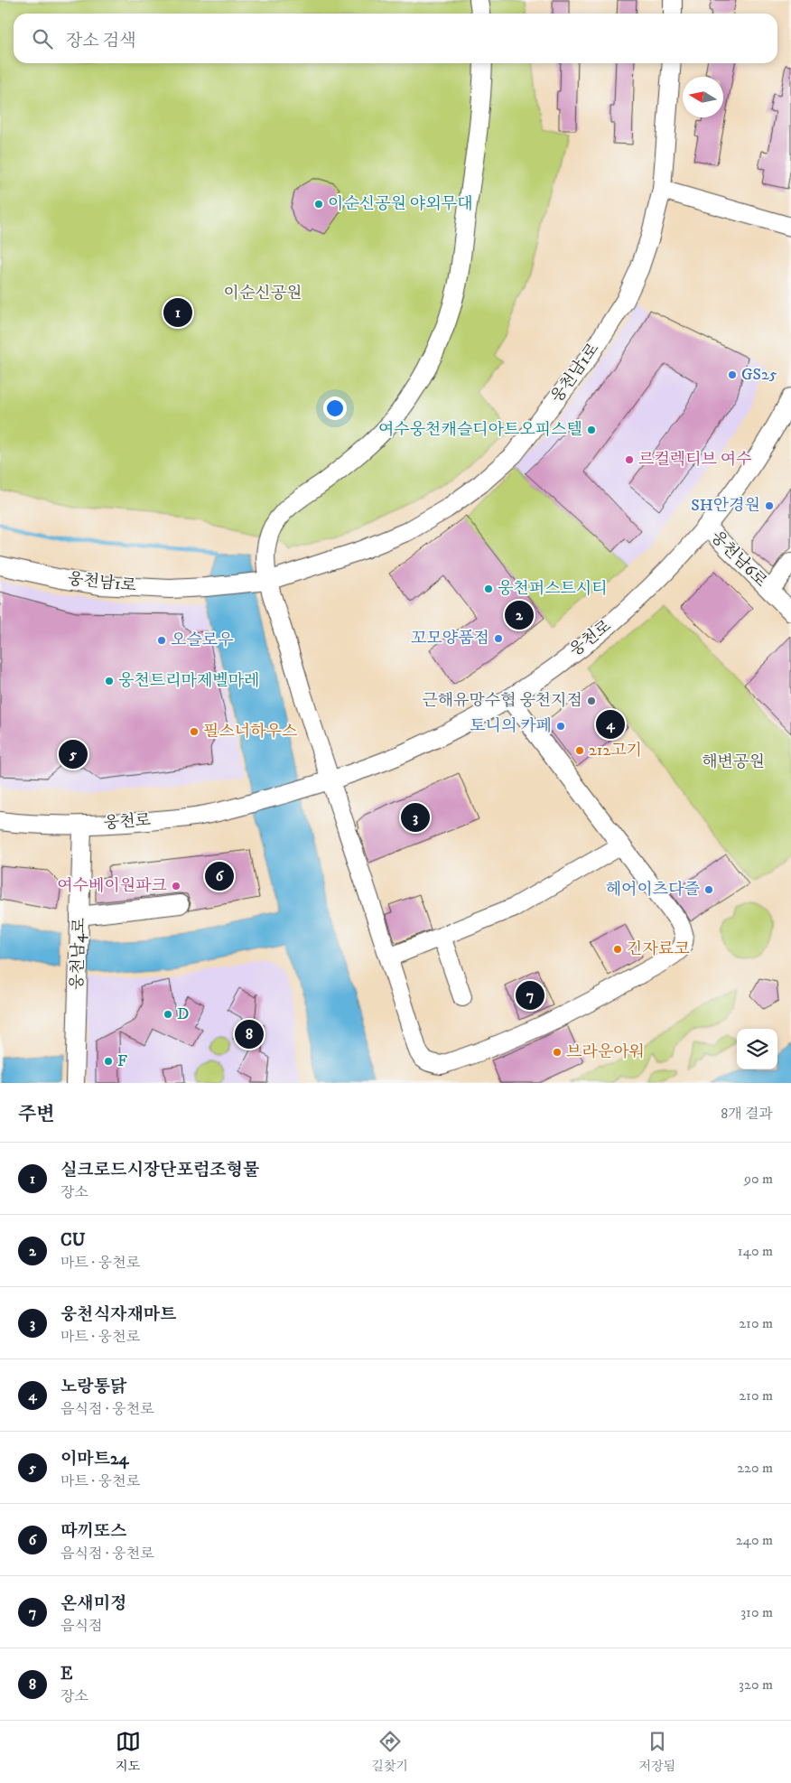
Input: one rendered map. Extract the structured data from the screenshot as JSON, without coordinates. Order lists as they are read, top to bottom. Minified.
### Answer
{"streets":{"street":["웅천남1로","웅천남6로","웅천로","웅천남4로"]},"crossings":[["웅천남6로","웅천로"],["웅천로","웅천남4로"]],"parks":["이순신공원","해변공원"],"places":["이순신공원 야외무대","GS25","여수웅천캐슬디아트오피스텔","르컬렉티브 여수","SH안경원","웅천퍼스트시티","꼬모양품점","오슬로우","웅천트리마제벨마레","근해유망수협 웅천지점","토니의 카페","필스너하우스","212고기","여수베이원파크","헤어이츠다즐","긴자료코","D","브라운아워","F"],"north":"left","page":{"search":"장소 검색","pins":["1","2","4","5","3","6","7","8"],"heading":["주변","8개 결과"],"list":[{"mark":"1","name":"실크로드시장단포럼조형물","note":"장소","value":"90 m"},{"mark":"2","name":"CU","note":"마트 · 웅천로","value":"140 m"},{"mark":"3","name":"웅천식자재마트","note":"마트 · 웅천로","value":"210 m"},{"mark":"4","name":"노랑통닭","note":"음식점 · 웅천로","value":"210 m"},{"mark":"5","name":"이마트24","note":"마트 · 웅천로","value":"220 m"},{"mark":"6","name":"따끼또스","note":"음식점 · 웅천로","value":"240 m"},{"mark":"7","name":"온새미정","note":"음식점","value":"310 m"},{"mark":"8","name":"E","note":"장소","value":"320 m"}],"nav":["지도","길찾기","저장됨"]}}
